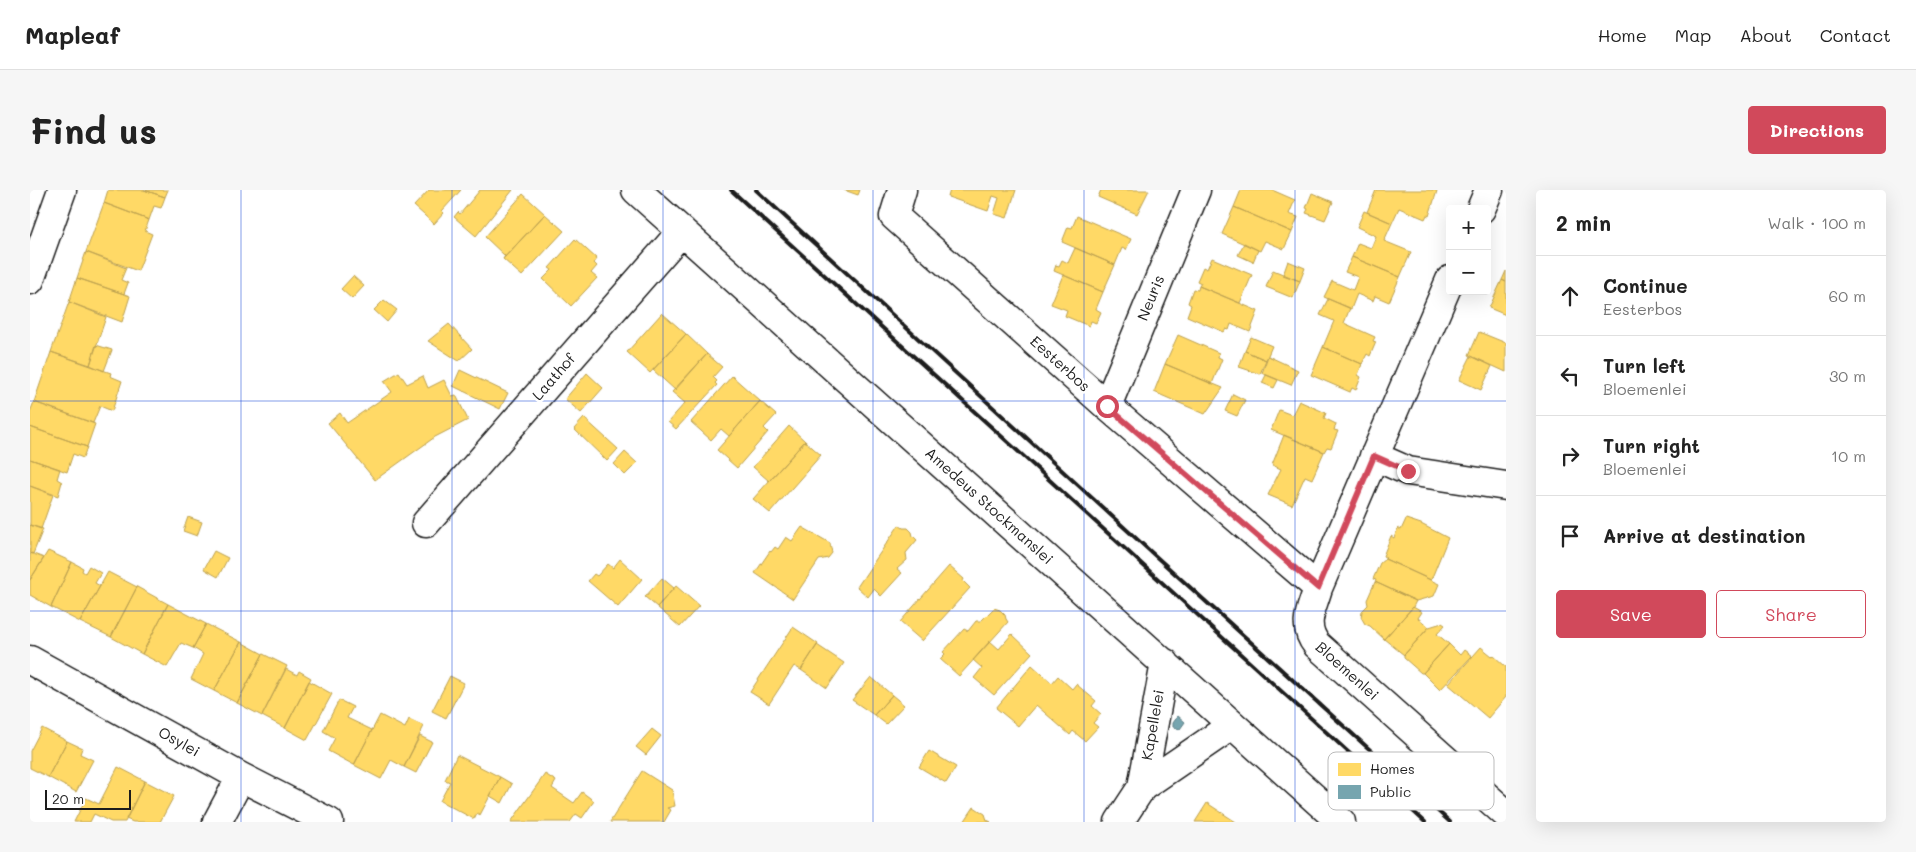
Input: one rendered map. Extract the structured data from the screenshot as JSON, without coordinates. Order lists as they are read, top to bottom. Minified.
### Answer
{"streets":{"street":["Neuris","Eesterbos","Laathof","Amedeus Stockmanslei","Bloemenlei","Kapellelei","Osylei"]},"crossings":[["Neuris","Eesterbos"],["Eesterbos","Bloemenlei"],["Laathof","Amedeus Stockmanslei"],["Amedeus Stockmanslei","Kapellelei"]],"legend":["Homes","Public"],"scale_bar":"20 m","page":{"header":"Mapleaf","nav":["Home","Map","About","Contact"],"buttons":["Directions",["Save","Share"]],"title":"Find us","heading":["2 min","Walk · 100 m"],"map_buttons":["+","−"],"list":[["Continue","Eesterbos","60 m"],["Turn left","Bloemenlei","30 m"],["Turn right","Bloemenlei","10 m"],"Arrive at destination"],"scale":"20 m"}}
